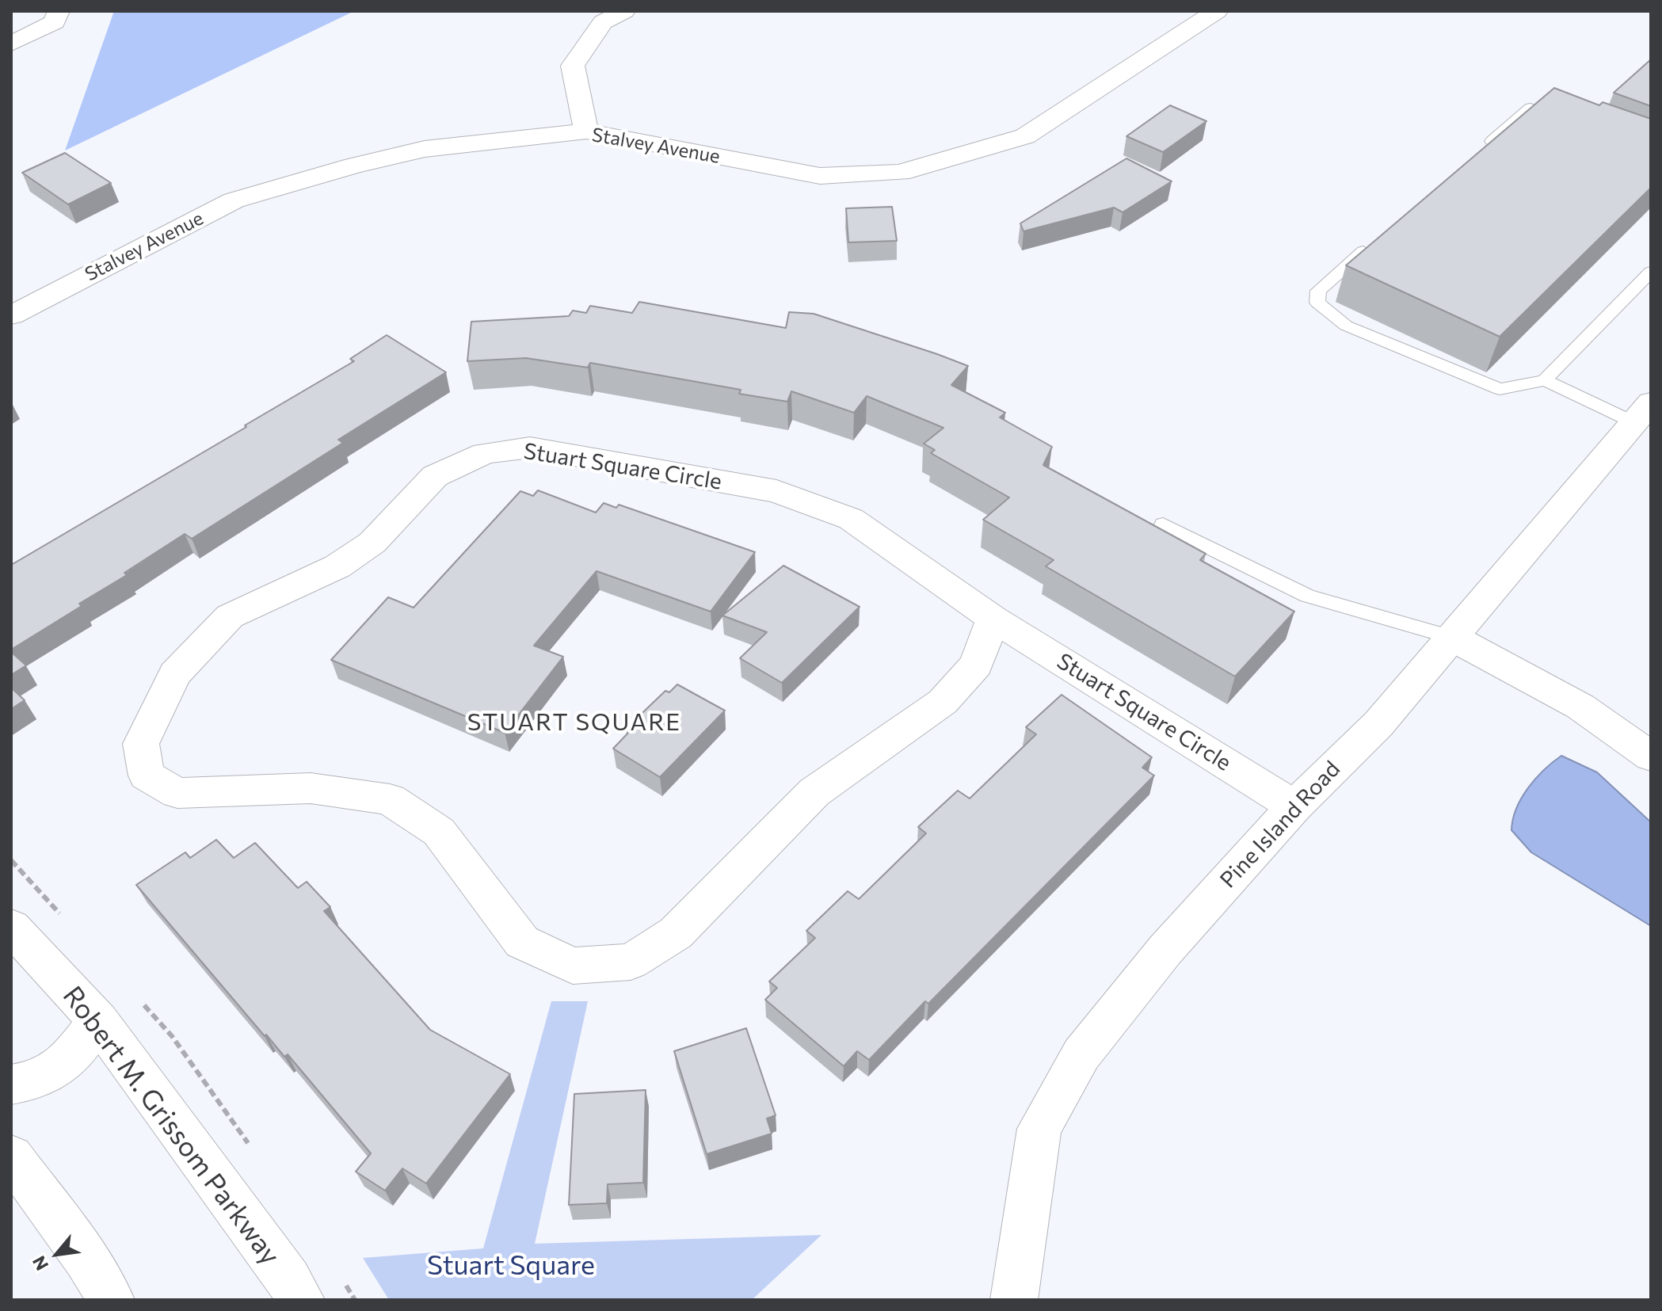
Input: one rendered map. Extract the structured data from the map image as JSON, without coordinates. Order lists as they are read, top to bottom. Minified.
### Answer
{"streets":{"street":["Stalvey Avenue","Stuart Square Circle","Pine Island Road","Robert M. Grissom Parkway"]},"crossings":[["Stuart Square Circle","Pine Island Road"]],"districts":["STUART SQUARE"],"parks":["Stuart Square"],"north":"bottom left"}
